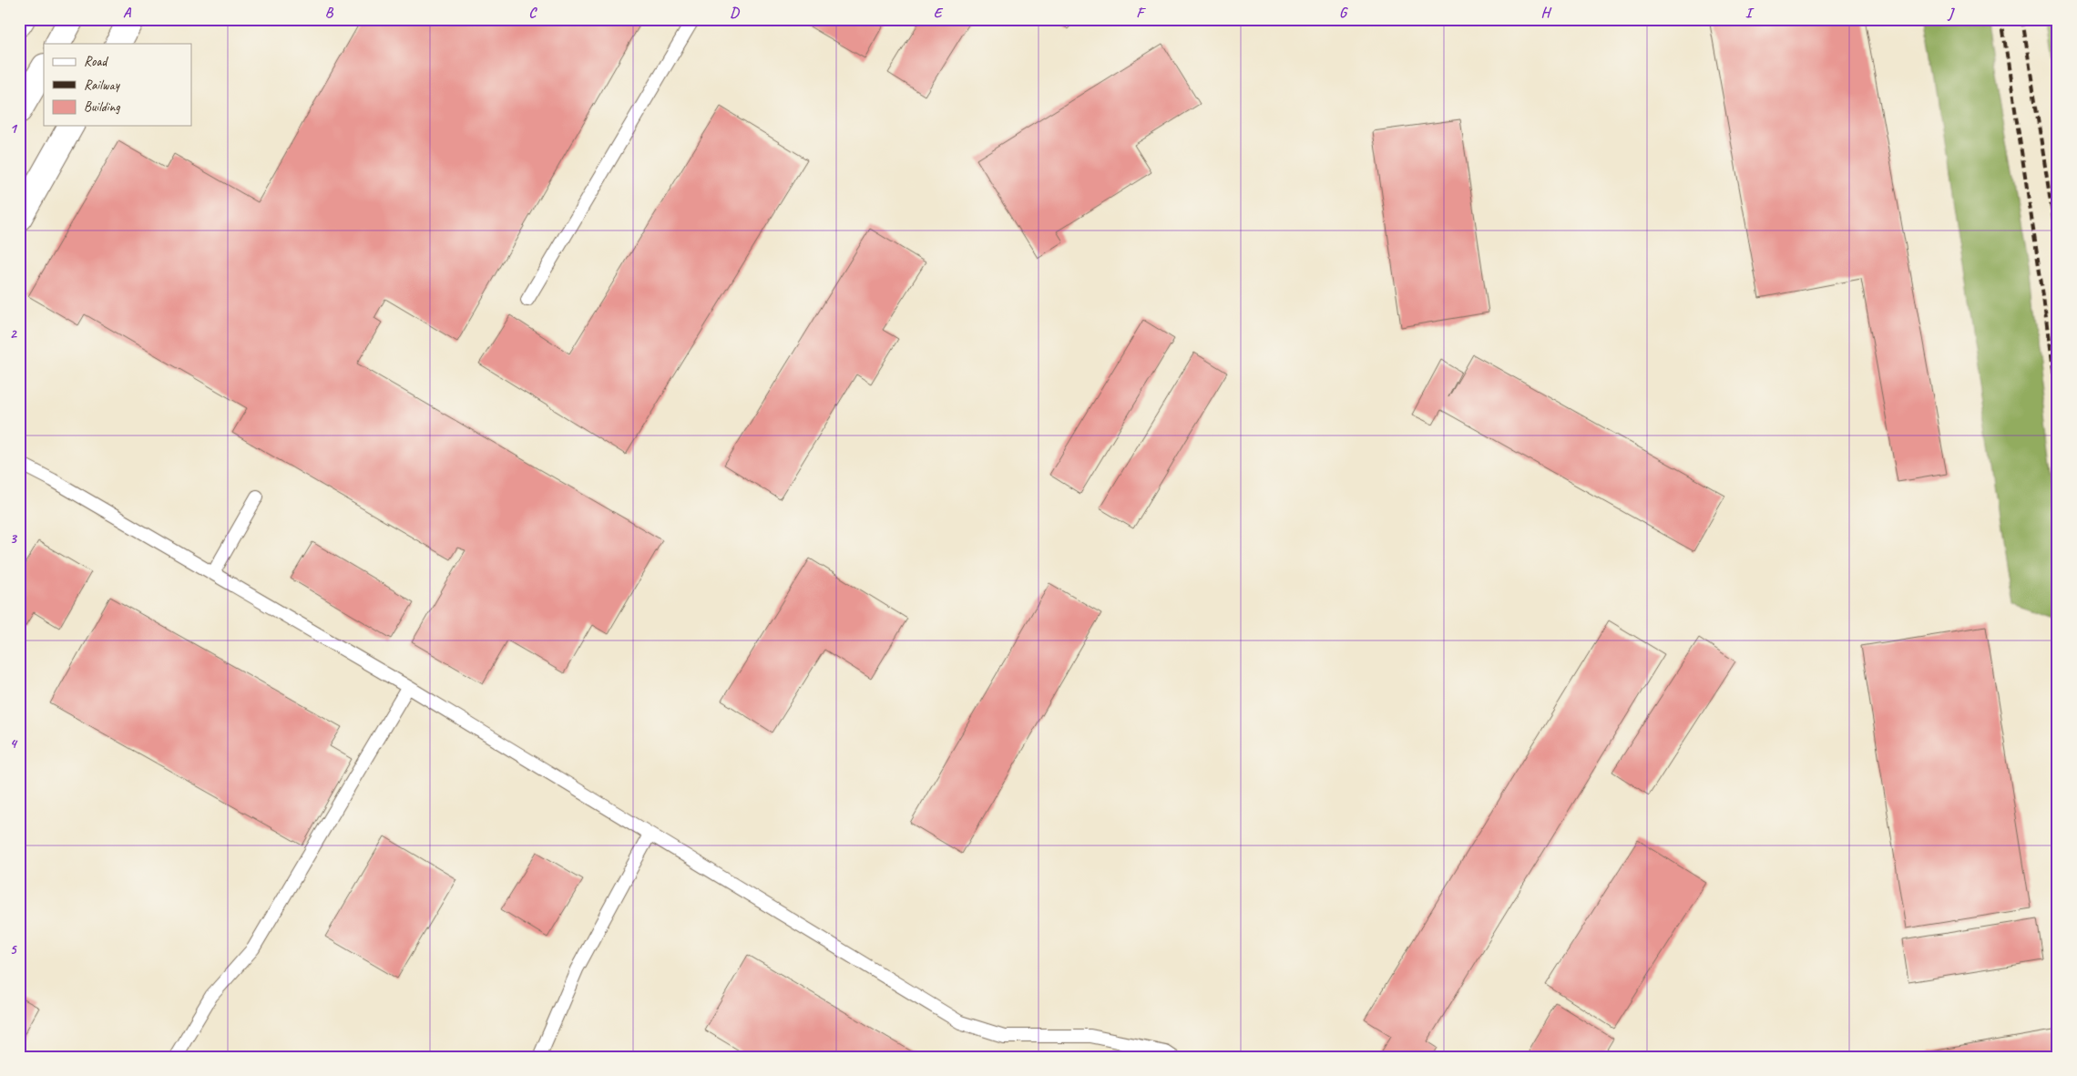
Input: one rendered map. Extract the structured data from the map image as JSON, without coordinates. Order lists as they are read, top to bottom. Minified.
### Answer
{"legend":["Road","Railway","Building"],"grid":{"columns":["A","B","C","D","E","F","G","H","I","J"],"rows":["1","2","3","4","5"]}}
